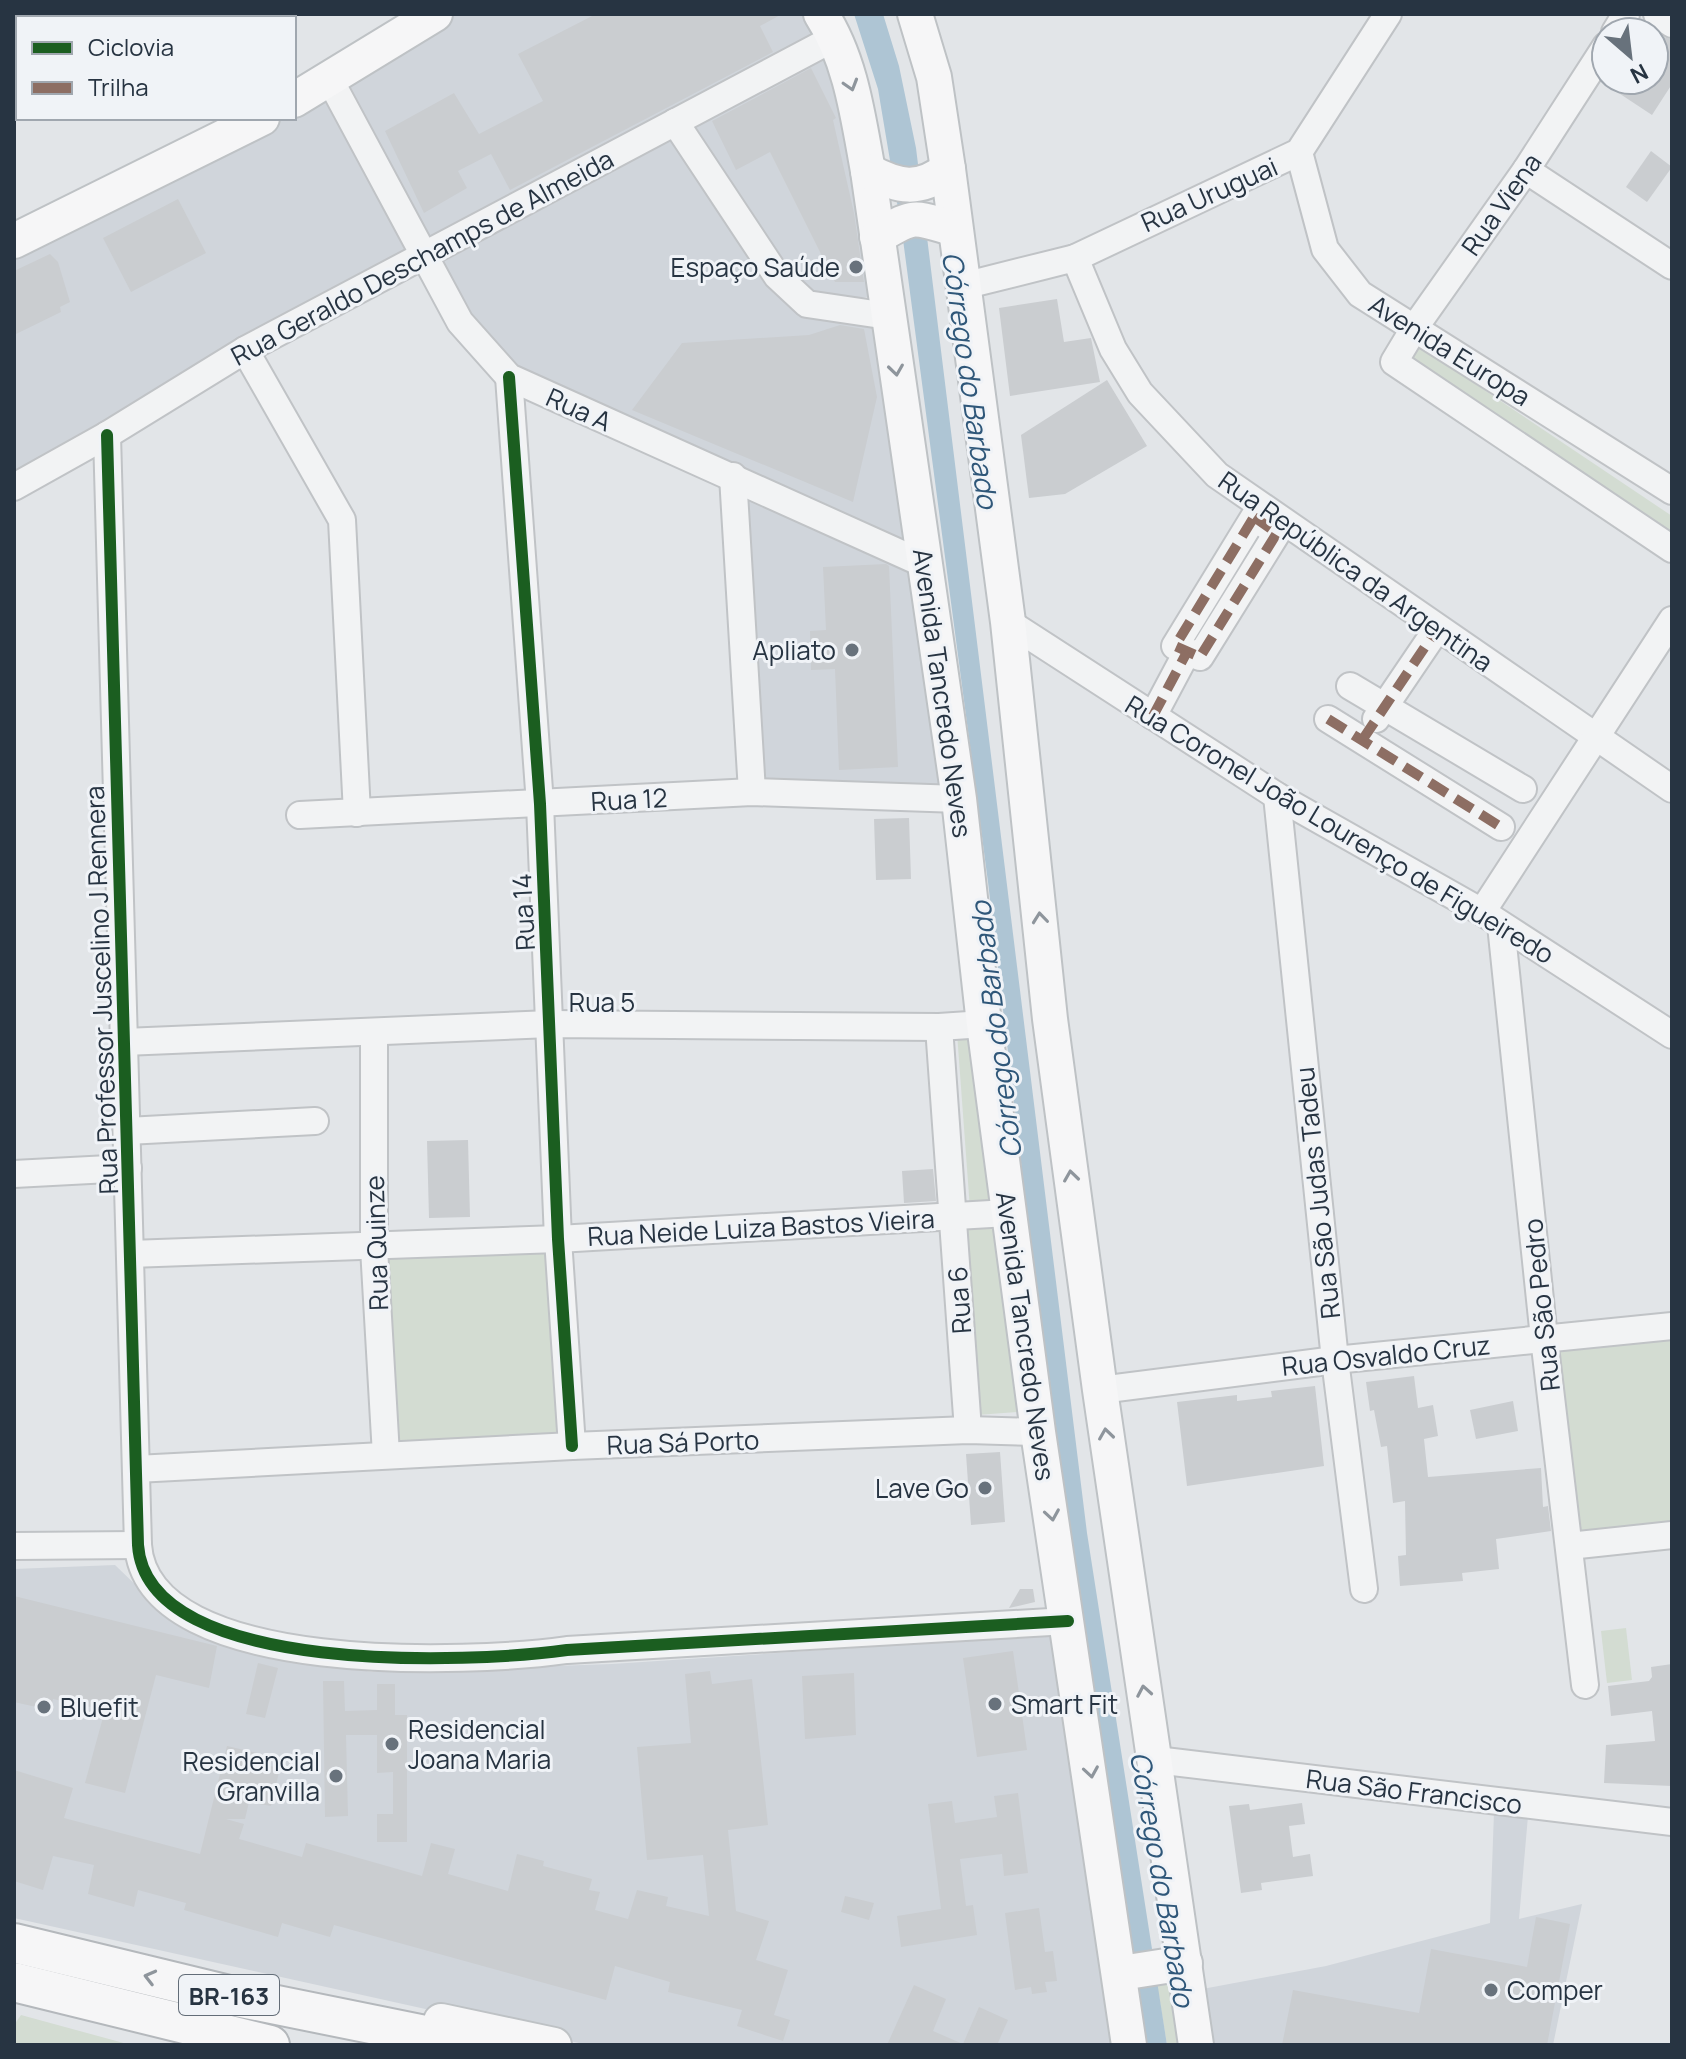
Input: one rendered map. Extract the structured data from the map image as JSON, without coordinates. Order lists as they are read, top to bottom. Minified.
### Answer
{"streets":{"highway":["BR-163"],"main road":["Avenida Tancredo Neves"],"street":["Rua Uruguai","Rua Viena","Rua Geraldo Deschamps de Almeida","Avenida Europa","Rua A","Rua República da Argentina","Rua 12","Rua Coronel João Lourenço de Figueiredo","Rua 14","Rua Professor Juscelino J Rennera","Rua 5","Rua São Judas Tadeu","Rua Neide Luiza Bastos Vieira","Rua Quinze","Rua 6","Rua São Pedro","Rua Osvaldo Cruz","Rua Sá Porto","Rua São Francisco"]},"crossings":[["Rua Uruguai","Avenida Europa"],["Rua Uruguai","Rua República da Argentina"],["Rua Viena","Avenida Europa"],["Rua Geraldo Deschamps de Almeida","Rua A"],["Rua Geraldo Deschamps de Almeida","Avenida Tancredo Neves"],["Rua Geraldo Deschamps de Almeida","Rua Professor Juscelino J Rennera"],["Rua A","Avenida Tancredo Neves"],["Rua A","Rua 14"],["Avenida Tancredo Neves","Rua 12"],["Avenida Tancredo Neves","Rua Professor Juscelino J Rennera"],["Avenida Tancredo Neves","Rua 5"],["Avenida Tancredo Neves","Rua Neide Luiza Bastos Vieira"],["Avenida Tancredo Neves","Rua Sá Porto"],["Rua 12","Rua 14"],["Rua Coronel João Lourenço de Figueiredo","Rua São Judas Tadeu"],["Rua Coronel João Lourenço de Figueiredo","Rua São Pedro"],["Rua 14","Rua 5"],["Rua 14","Rua Neide Luiza Bastos Vieira"],["Rua 14","Rua Sá Porto"],["Rua Professor Juscelino J Rennera","Rua 5"],["Rua Professor Juscelino J Rennera","Rua Neide Luiza Bastos Vieira"],["Rua Professor Juscelino J Rennera","Rua Sá Porto"],["Rua 5","Rua Quinze"],["Rua 5","Rua 6"],["Rua São Judas Tadeu","Rua Osvaldo Cruz"],["Rua Neide Luiza Bastos Vieira","Rua Quinze"],["Rua Neide Luiza Bastos Vieira","Rua 6"],["Rua Quinze","Rua Sá Porto"],["Rua 6","Rua Sá Porto"],["Rua São Pedro","Rua Osvaldo Cruz"]],"water":["Córrego do Barbado"],"places":["Espaço Saúde","Apliato","Lave Go","Smart Fit","Bluefit","Residencial Joana Maria","Residencial Granvilla","Comper"],"legend":["Ciclovia","Trilha"],"north":"bottom right"}
